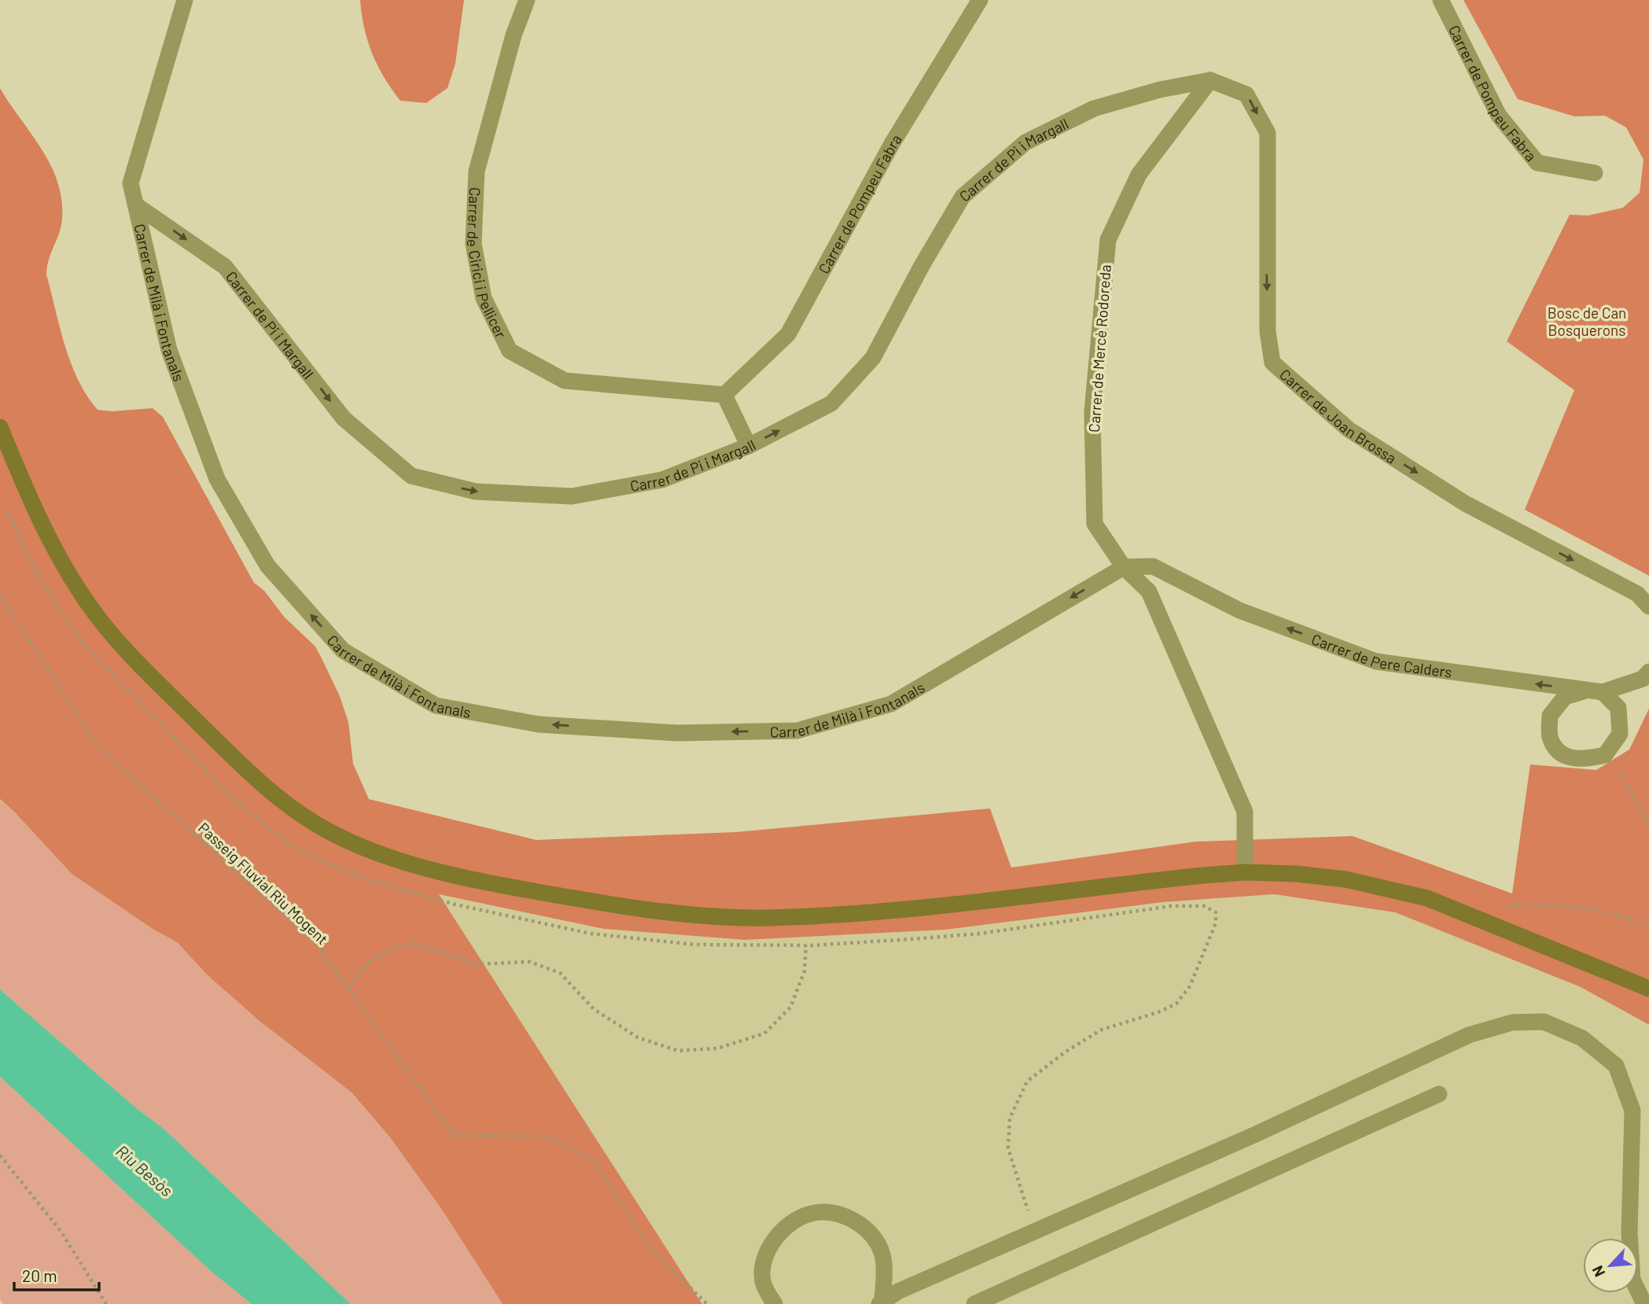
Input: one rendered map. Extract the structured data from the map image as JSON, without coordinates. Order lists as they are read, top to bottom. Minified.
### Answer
{"streets":{"street":["Carrer de Pompeu Fabra","Carrer de Pi i Margall","Carrer de Cirici i Pellicer","Carrer de Milà i Fontanals","Carrer de Mercè Rodoreda","Carrer de Joan Brossa","Carrer de Pere Calders"],"path":["Passeig Fluvial Riu Mogent"]},"crossings":[["Carrer de Pompeu Fabra","Carrer de Cirici i Pellicer"],["Carrer de Pi i Margall","Carrer de Milà i Fontanals"],["Carrer de Pi i Margall","Carrer de Mercè Rodoreda"],["Carrer de Pi i Margall","Carrer de Joan Brossa"],["Carrer de Milà i Fontanals","Carrer de Mercè Rodoreda"],["Carrer de Milà i Fontanals","Carrer de Pere Calders"],["Carrer de Mercè Rodoreda","Carrer de Joan Brossa"],["Carrer de Mercè Rodoreda","Carrer de Pere Calders"]],"one_way":["Carrer de Joan Brossa","Carrer de Pere Calders"],"water":["Riu Besòs"],"parks":["Bosc de Can Bosquerons"],"scale_bar":"20 m","north":"bottom left"}
